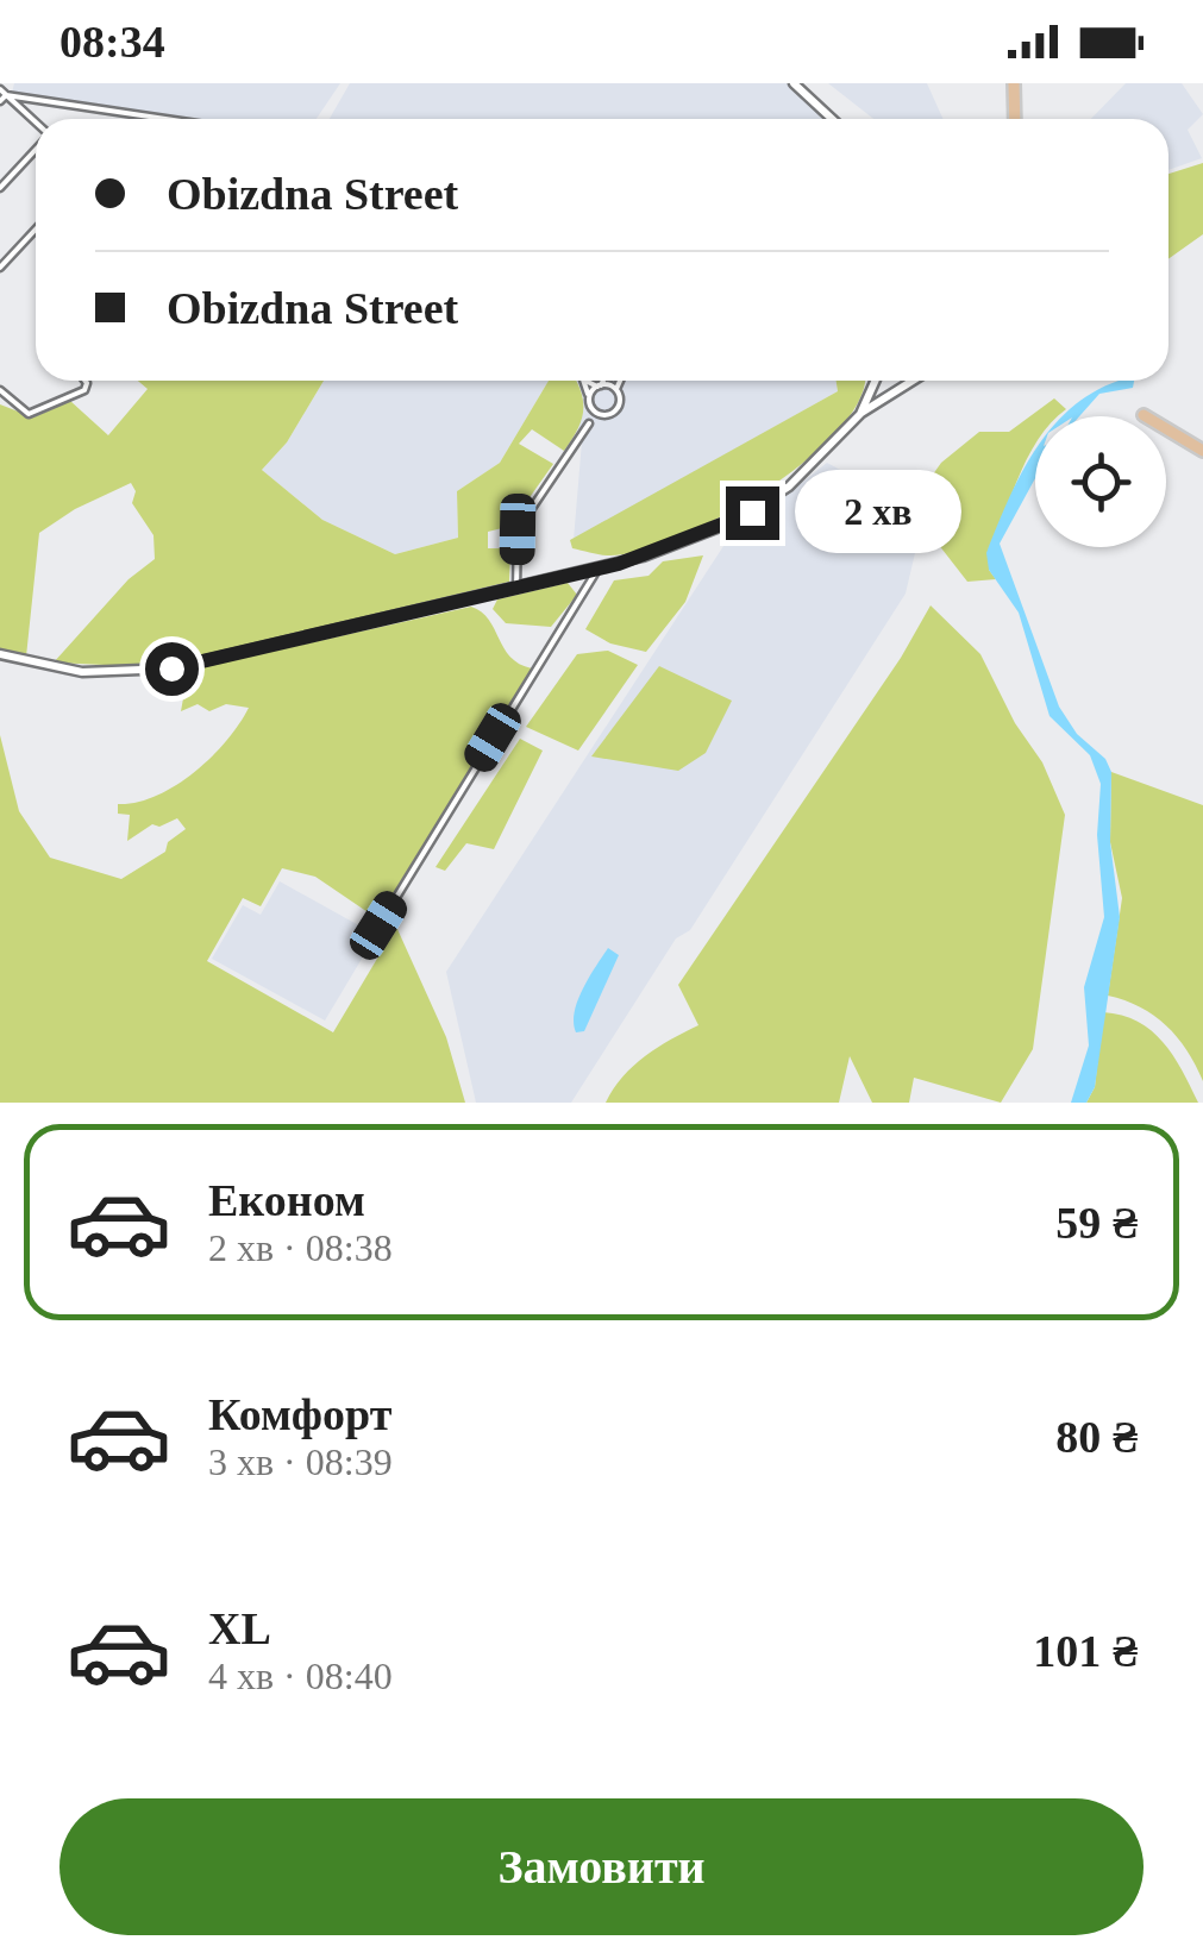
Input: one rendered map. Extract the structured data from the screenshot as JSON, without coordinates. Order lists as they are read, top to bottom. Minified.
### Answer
{"page":{"status":"08:34","banner":["Obizdna Street","Obizdna Street"],"bubble":"2 хв","list":[{"name":"Економ","note":"2 хв · 08:38","value":"59 ₴"},{"name":"Комфорт","note":"3 хв · 08:39","value":"80 ₴"},{"name":"XL","note":"4 хв · 08:40","value":"101 ₴"}],"buttons":"Замовити"}}
